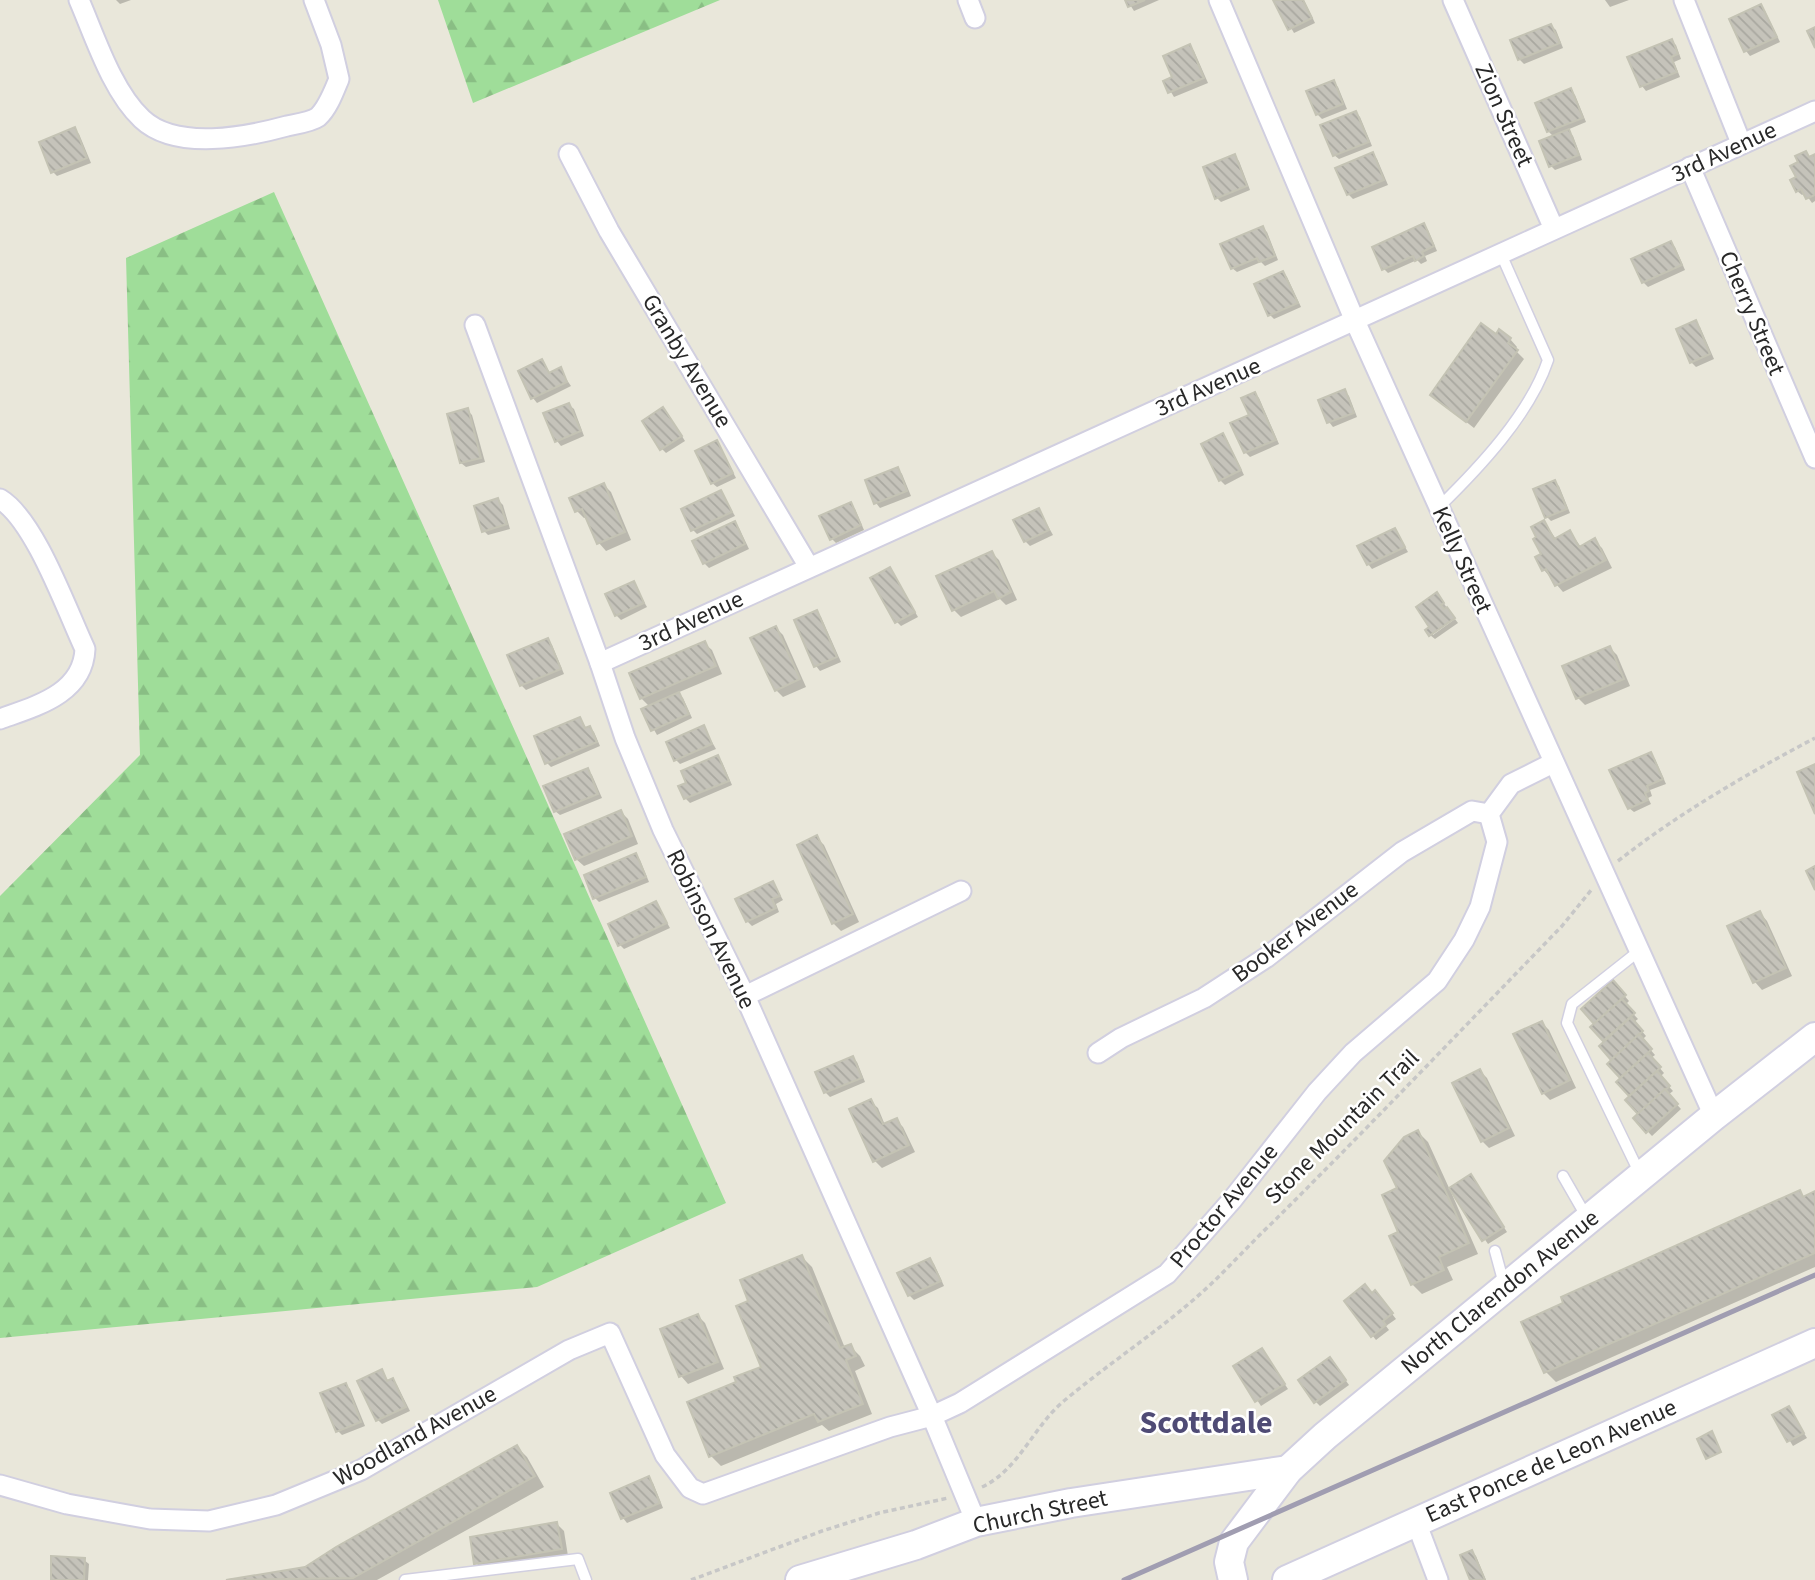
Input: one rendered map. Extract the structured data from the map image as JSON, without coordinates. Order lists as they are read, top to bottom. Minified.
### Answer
{"streets":{"street":["Zion Street","3rd Avenue","Cherry Street","Granby Avenue","Kelly Street","Robinson Avenue","Booker Avenue","Proctor Avenue","North Clarendon Avenue","Woodland Avenue","East Ponce de Leon Avenue","Church Street"],"path":["Stone Mountain Trail"]},"crossings":[["Zion Street","3rd Avenue"],["3rd Avenue","Cherry Street"],["3rd Avenue","Granby Avenue"],["3rd Avenue","Kelly Street"],["3rd Avenue","Robinson Avenue"],["Kelly Street","North Clarendon Avenue"],["Robinson Avenue","Proctor Avenue"],["Robinson Avenue","Church Street"],["Booker Avenue","Proctor Avenue"],["Proctor Avenue","Woodland Avenue"],["North Clarendon Avenue","Church Street"]],"districts":["Scottdale"]}
